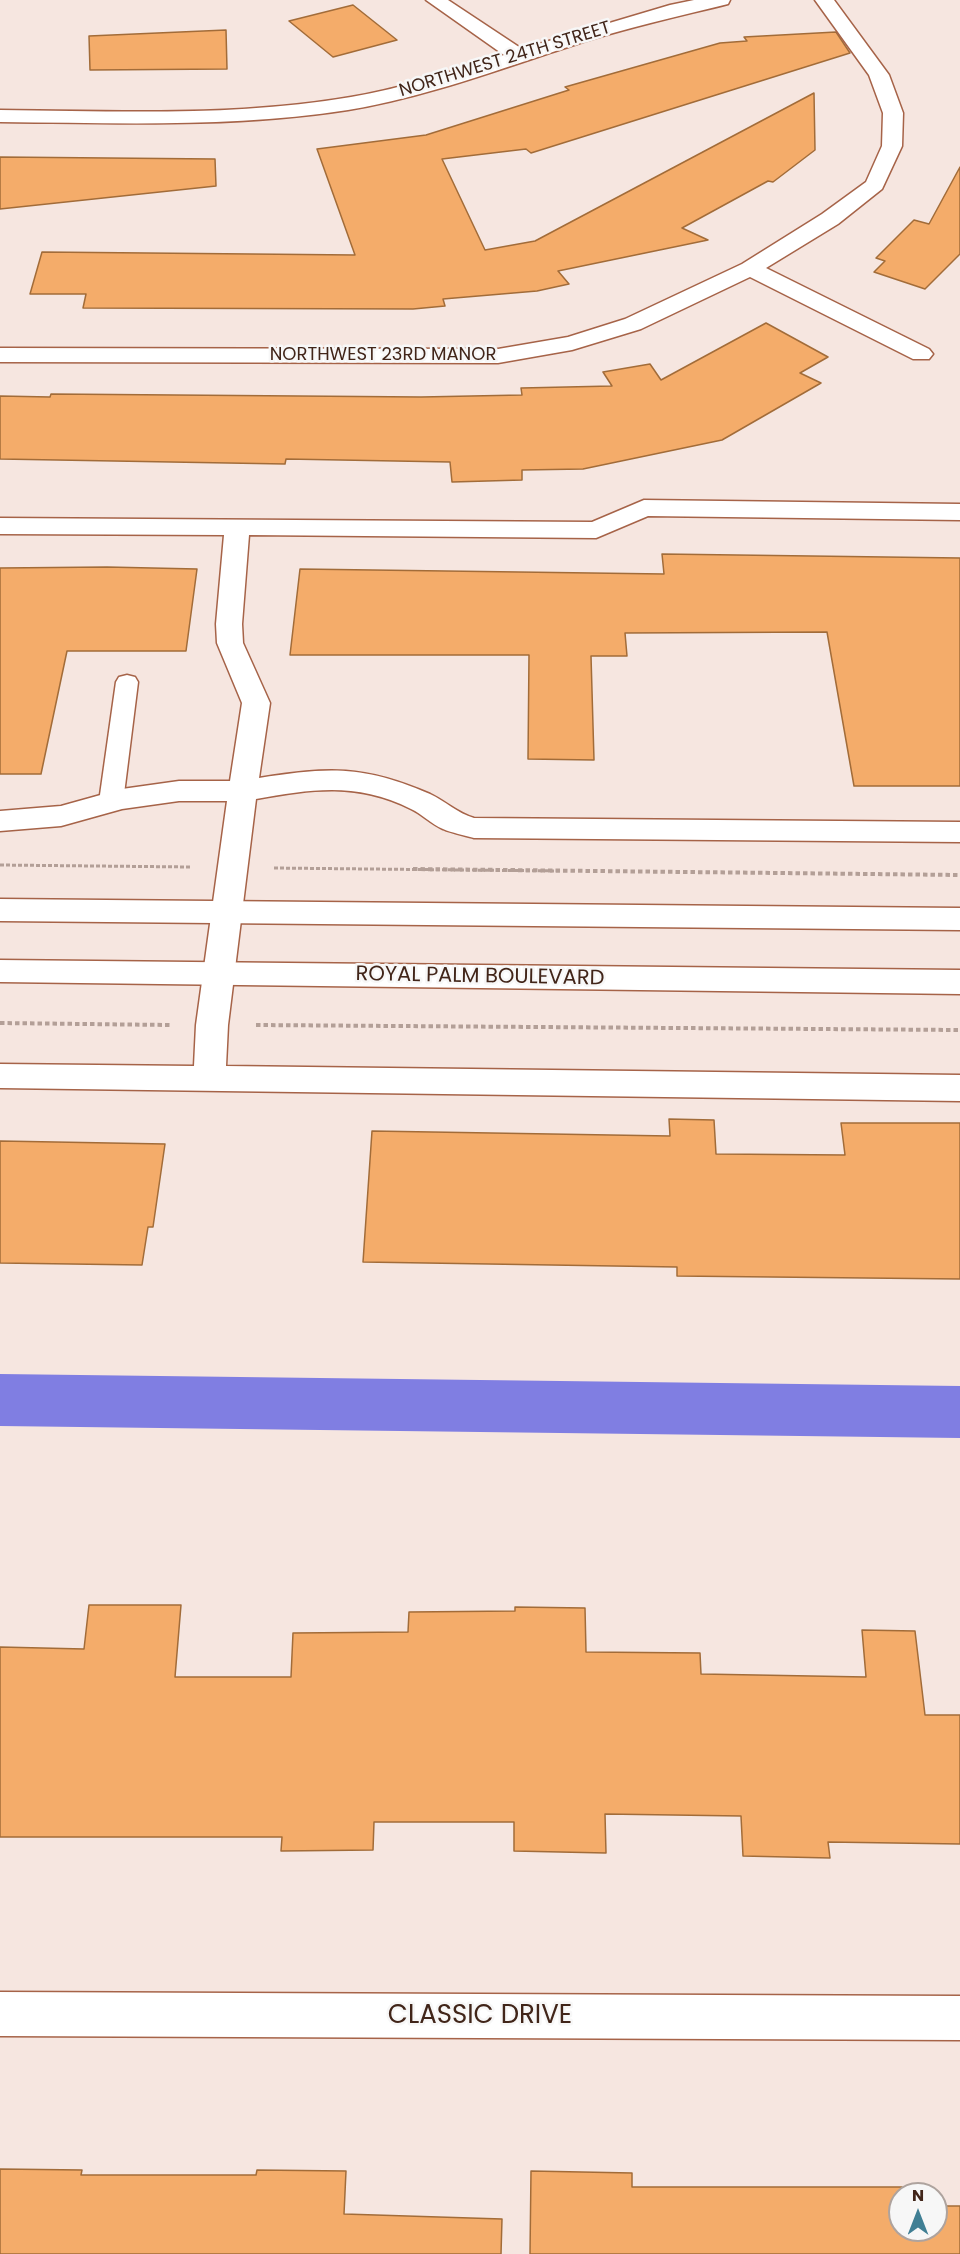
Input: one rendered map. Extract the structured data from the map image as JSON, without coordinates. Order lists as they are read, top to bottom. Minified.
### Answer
{"streets":{"street":["NORTHWEST 24TH STREET","NORTHWEST 23RD MANOR","ROYAL PALM BOULEVARD","CLASSIC DRIVE"]},"north":"top"}
